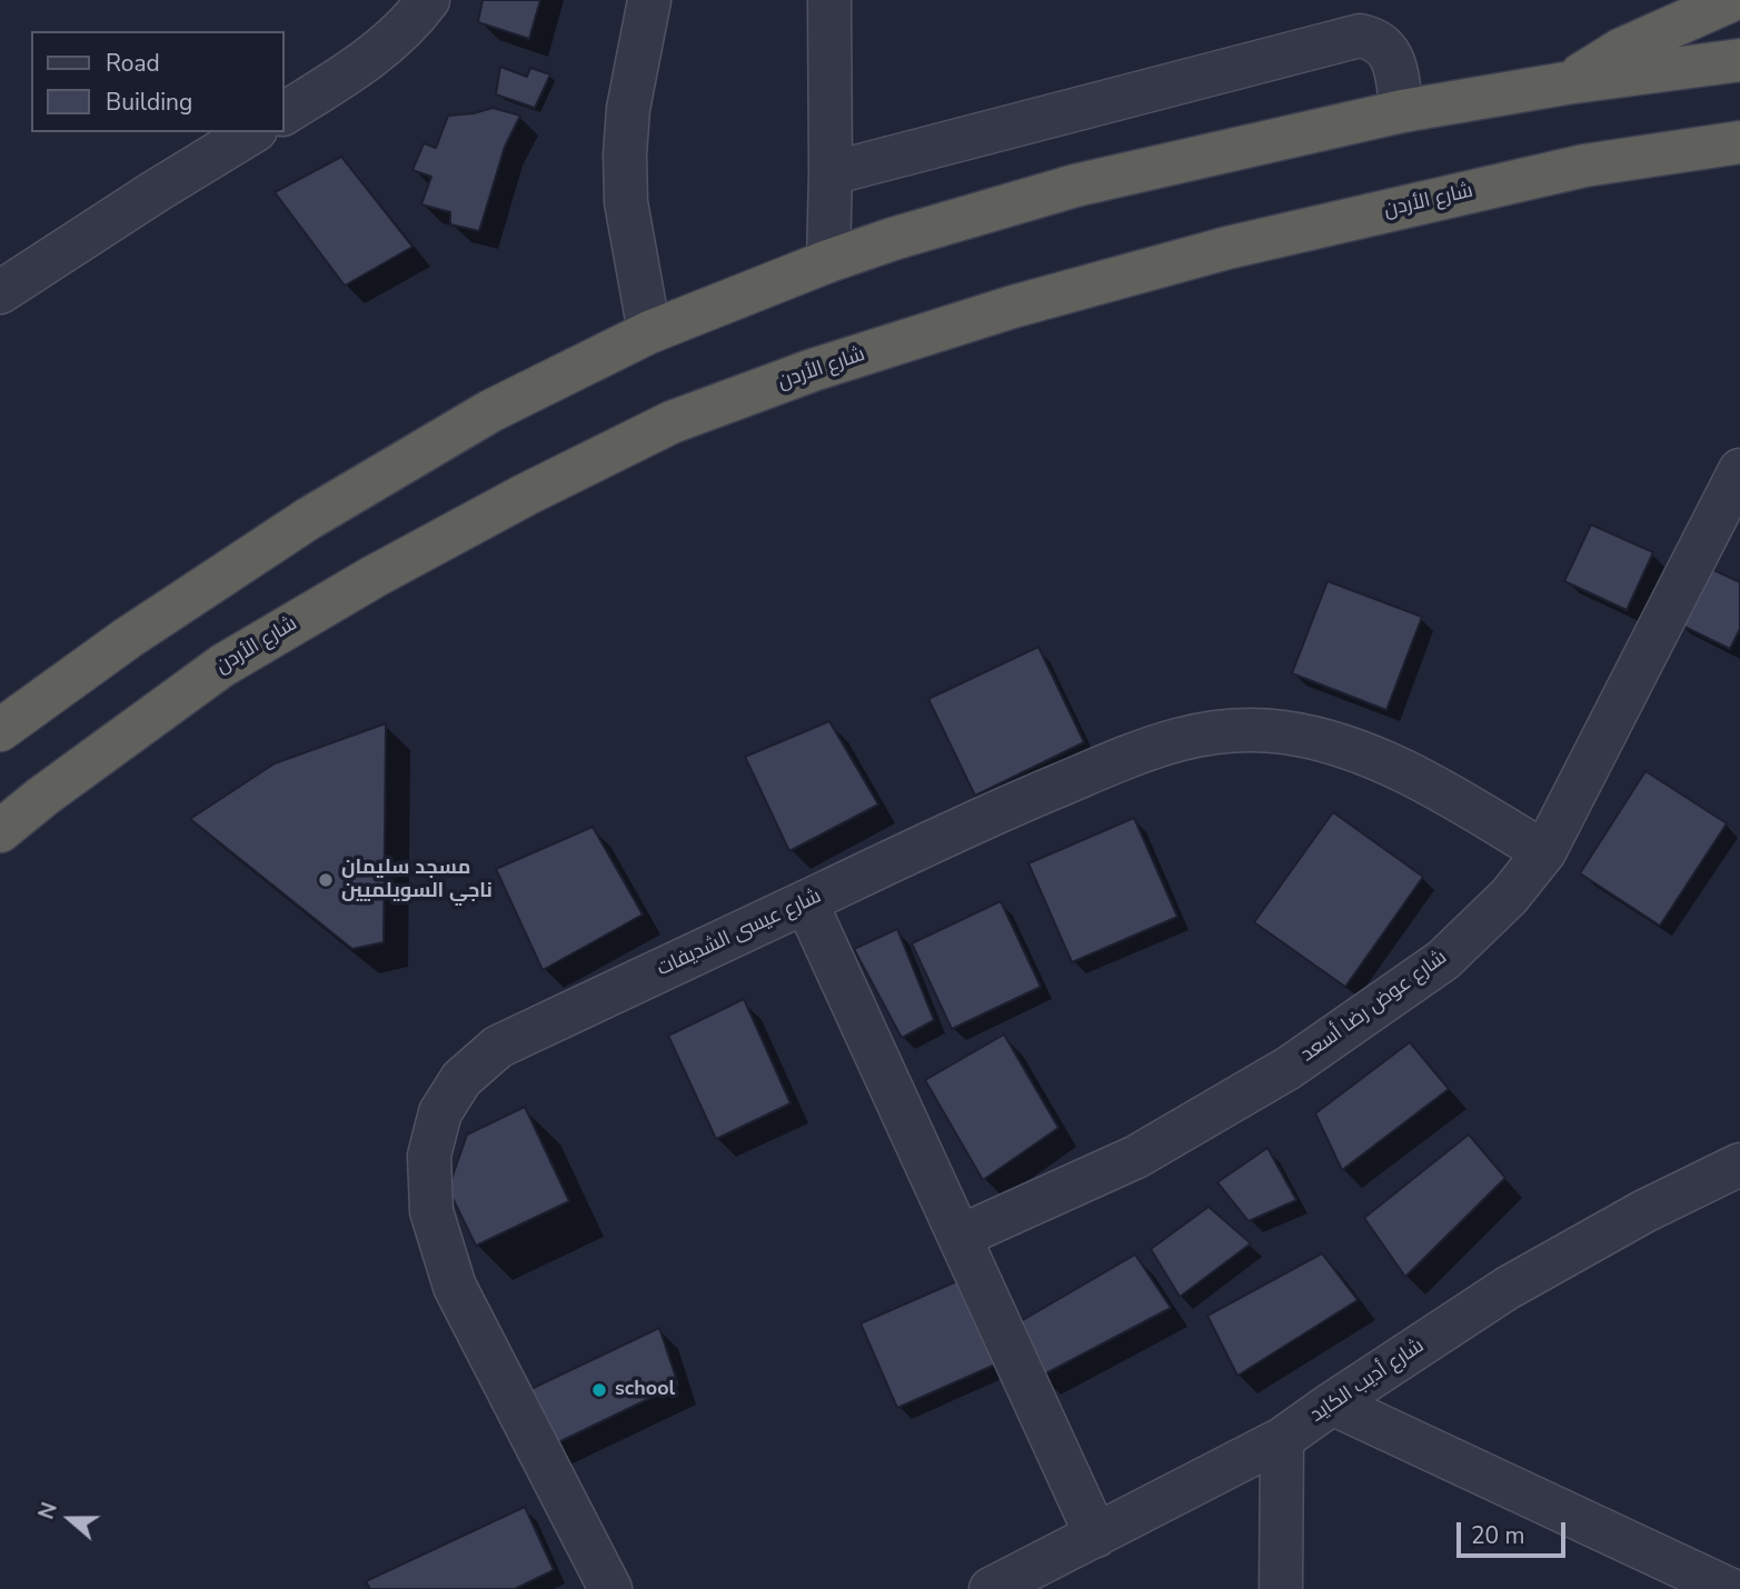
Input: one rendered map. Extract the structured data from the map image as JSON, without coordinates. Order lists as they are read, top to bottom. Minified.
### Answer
{"streets":{"highway":["شارع الأردن"],"street":["شارع عيسى الشديفات","شارع عوض رضا أسعد","شارع أديب الكايد"]},"crossings":[["شارع عيسى الشديفات","شارع عوض رضا أسعد"]],"places":["مسجد سليمان ناجي السويلميين","school"],"legend":["Road","Building"],"scale_bar":"20 m","north":"left"}
